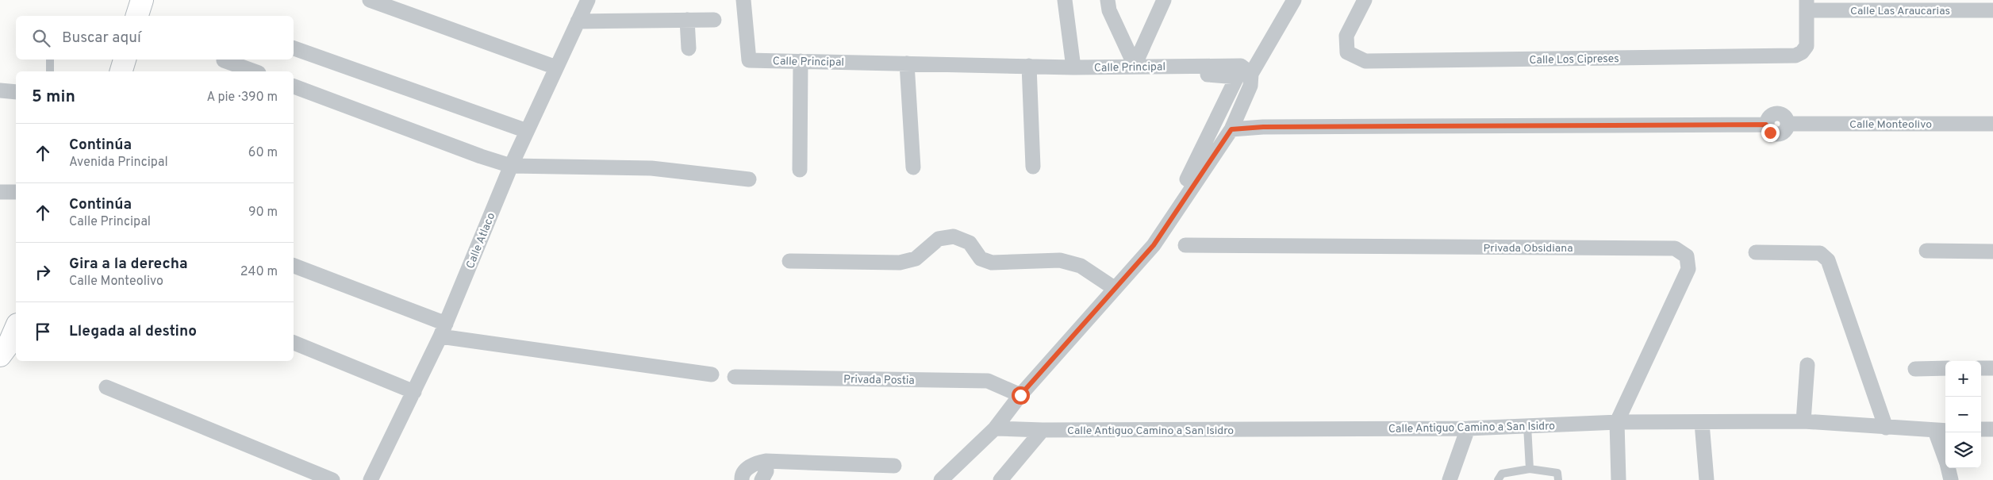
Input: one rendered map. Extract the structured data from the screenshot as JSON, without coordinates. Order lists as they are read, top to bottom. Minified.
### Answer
{"streets":{"street":["Calle Las Araucarias","Calle Los Cipreses","Calle Principal","Calle Monteolivo","Calle Atlaco","Privada Obsidiana","Privada Postia","Calle Antiguo Camino a San Isidro"]},"crossings":[["Calle Las Araucarias","Calle Los Cipreses"],["Privada Obsidiana","Calle Antiguo Camino a San Isidro"]],"page":{"search":"Buscar aquí","heading":["5 min","A pie · 390 m"],"list":[["Continúa","Avenida Principal","60 m"],["Continúa","Calle Principal","90 m"],["Gira a la derecha","Calle Monteolivo","240 m"],"Llegada al destino"],"map_buttons":["+","−"]}}
